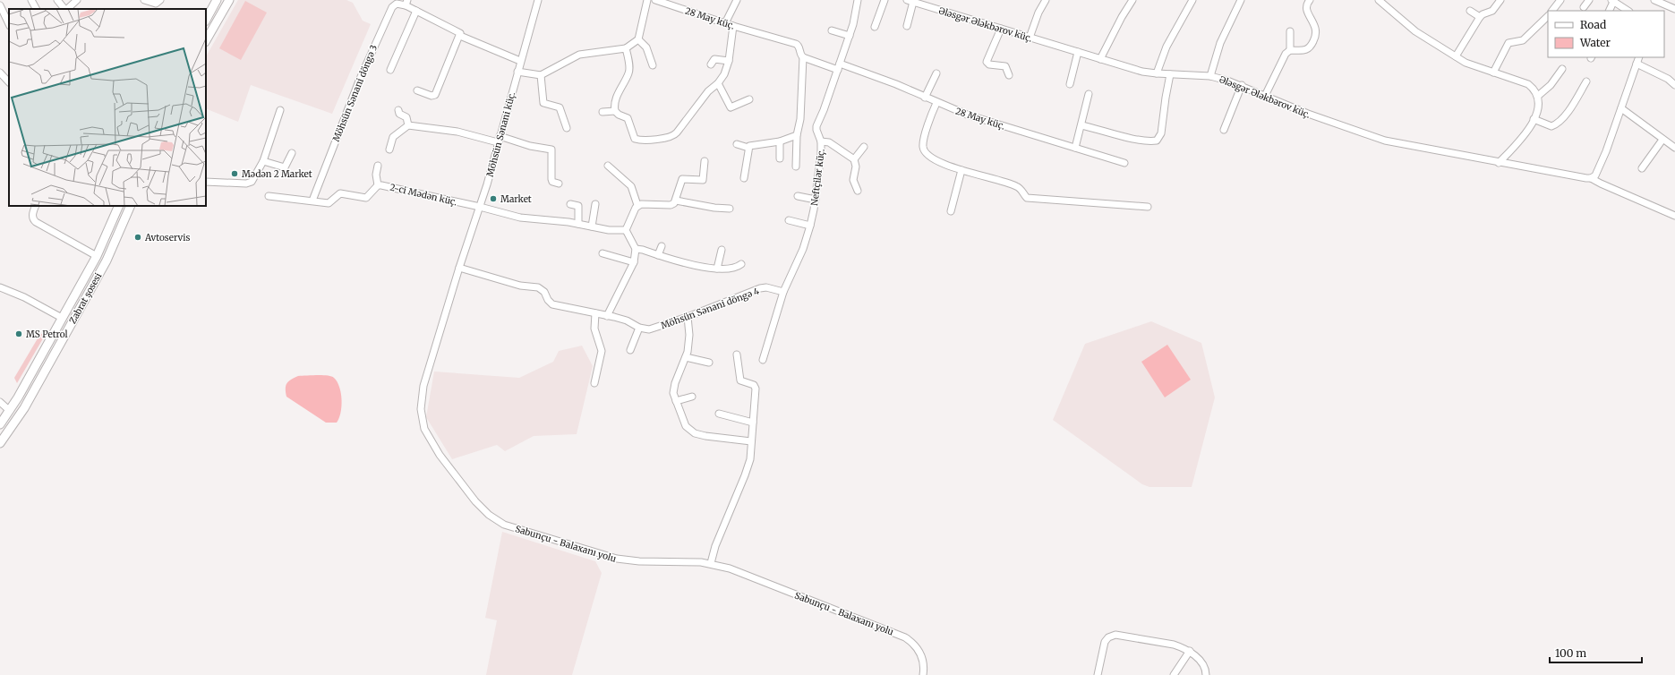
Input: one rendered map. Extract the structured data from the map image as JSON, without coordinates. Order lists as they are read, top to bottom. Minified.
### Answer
{"streets":{"main road":["Zabrat şosesi"],"street":["28 May küç.","Ələsgər Ələkbərov küç.","Möhsün Sənani döngə 3","Möhsün Sənani küç.","Neftçilər küç.","2-ci Mədən küç.","Möhsün Sənani döngə 4","Sabunçu - Balaxanı yolu"]},"crossings":[["28 May küç.","Neftçilər küç."],["Möhsün Sənani döngə 3","2-ci Mədən küç."],["Möhsün Sənani küç.","2-ci Mədən küç."],["Möhsün Sənani küç.","Möhsün Sənani döngə 4"],["Möhsün Sənani küç.","Sabunçu - Balaxanı yolu"],["Neftçilər küç.","Möhsün Sənani döngə 4"],["Möhsün Sənani döngə 4","Sabunçu - Balaxanı yolu"]],"places":["Mədən 2 Market","Market","Avtoservis","MS Petrol"],"legend":["Road","Water"],"scale_bar":"100 m"}
